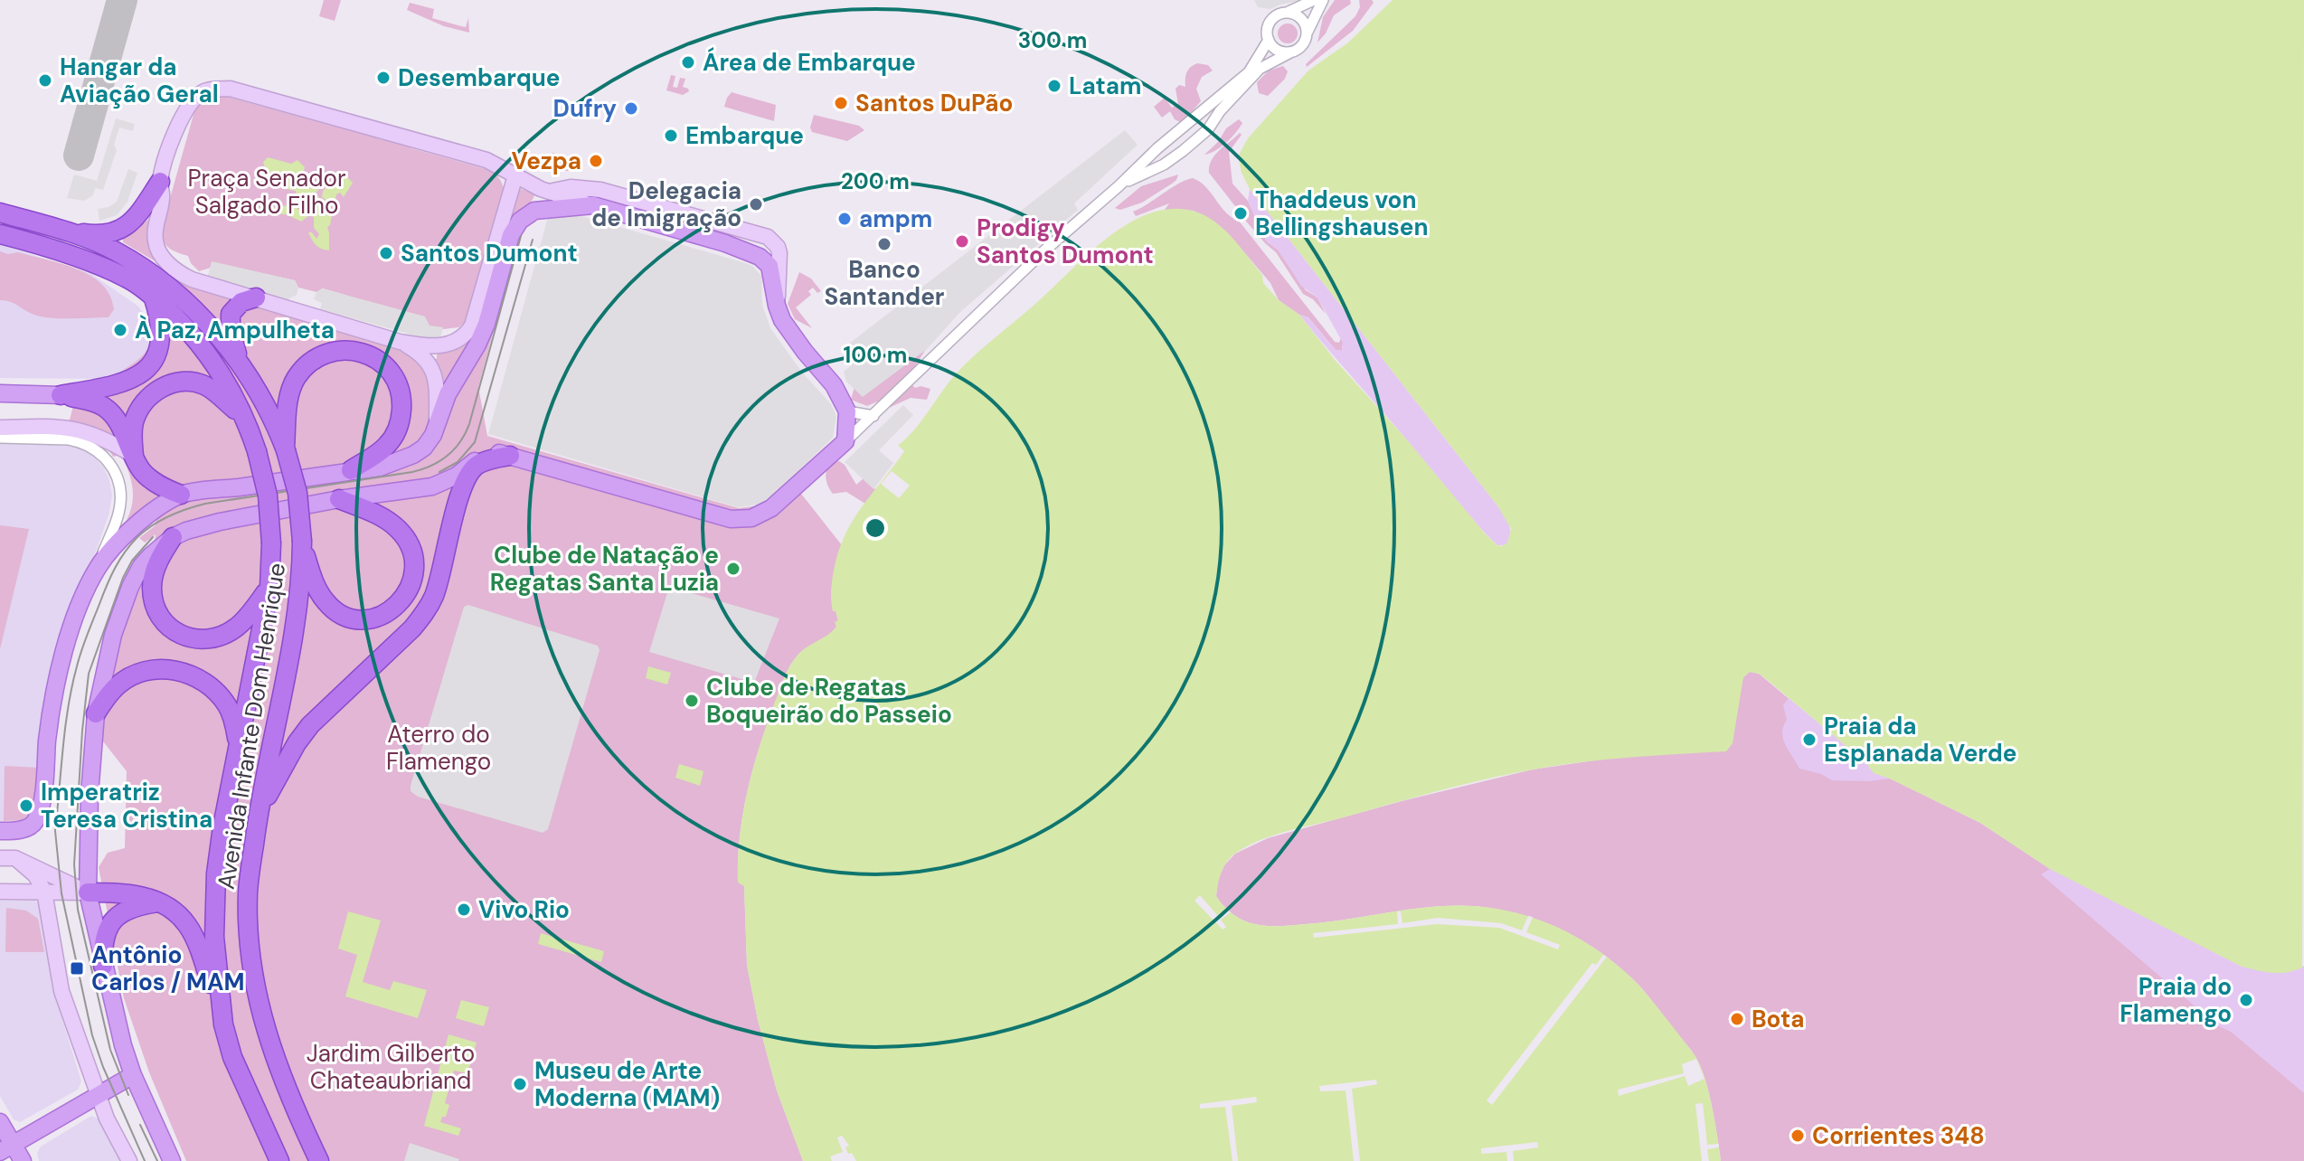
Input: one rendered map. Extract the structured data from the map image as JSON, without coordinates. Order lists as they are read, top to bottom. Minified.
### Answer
{"streets":{"highway":["Avenida Infante Dom Henrique"]},"parks":["Praça Senador Salgado Filho","Aterro do Flamengo","Jardim Gilberto Chateaubriand"],"places":{"other":["Área de Embarque","Desembarque","Hangar da Aviação Geral","Latam","Santos DuPão","Dufry","Embarque","Vezpa","Delegacia de Imigração","Thaddeus von Bellingshausen","ampm","Prodigy Santos Dumont","Banco Santander","Santos Dumont","À Paz, Ampulheta","Clube de Natação e Regatas Santa Luzia","Clube de Regatas Boqueirão do Passeio","Praia da Esplanada Verde","Imperatriz Teresa Cristina","Vivo Rio","Praia do Flamengo","Bota","Museu de Arte Moderna (MAM)","Corrientes 348"],"transit":["Antônio Carlos / MAM"]},"rings":["300 m","200 m","100 m"]}
